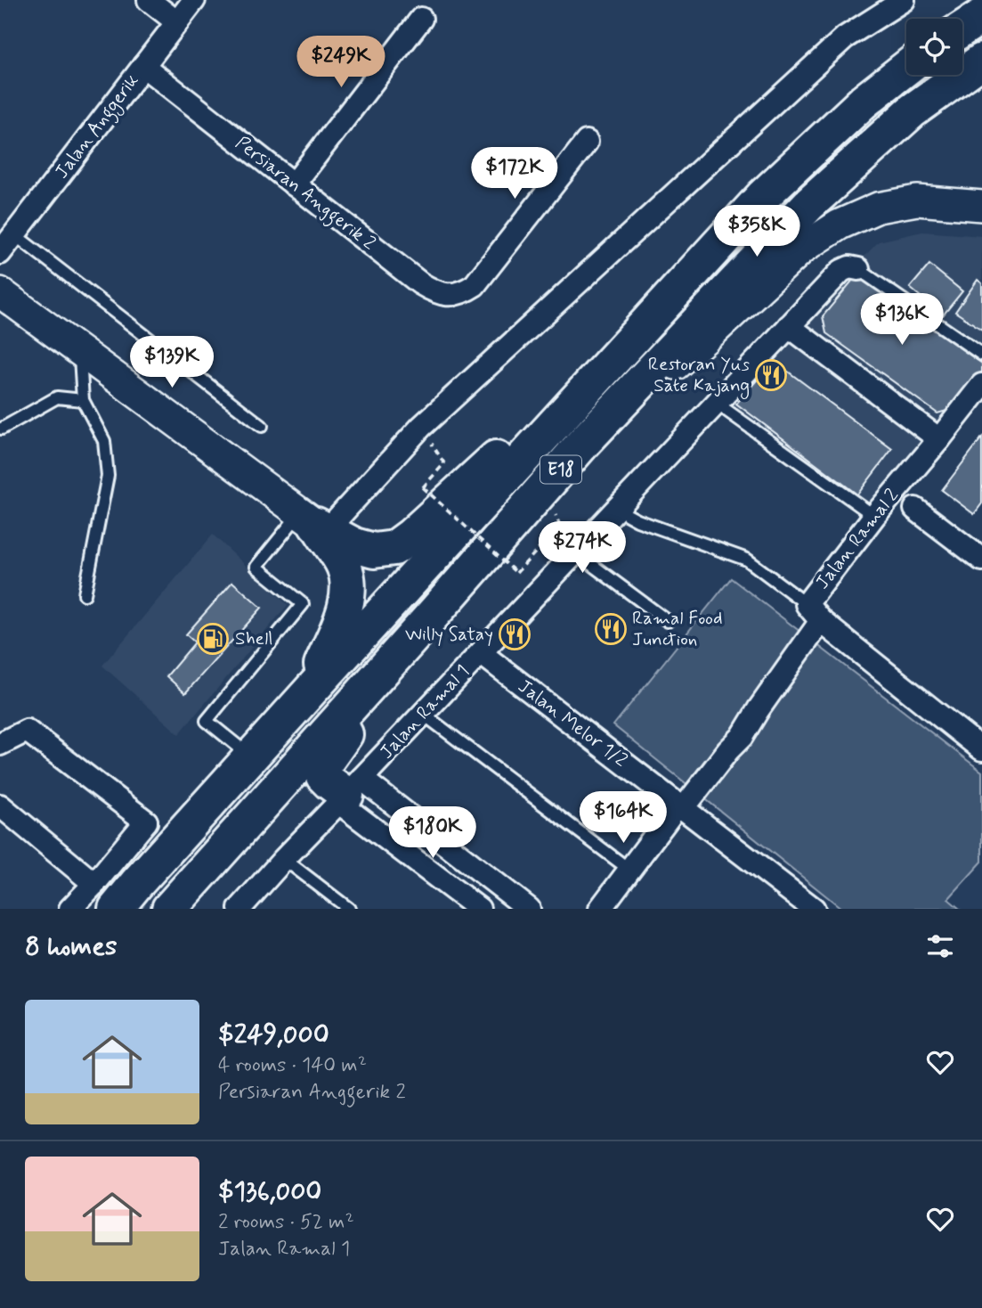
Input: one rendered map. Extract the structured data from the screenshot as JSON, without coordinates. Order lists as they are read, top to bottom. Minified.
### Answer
{"streets":{"highway":["E18"],"street":["Jalan Anggerik","Persiaran Anggerik 2","Jalan Ramal 2","Jalan Ramal 1","Jalan Melor 1/2"]},"crossings":[["Jalan Anggerik","Persiaran Anggerik 2"],["Jalan Ramal 1","Jalan Melor 1/2"]],"places":{"restaurant":["Restoran Yus Sate Kajang","Ramal Food Junction","Willy Satay"],"fuel station":["Shell"]},"page":{"price":["$249K","$172K","$358K","$136K","$139K","$274K","$164K","$180K"],"heading":"8 homes","list":[{"name":"$249,000","note":"4 rooms · 140 m² · Persiaran Anggerik 2"},{"name":"$136,000","note":"2 rooms · 52 m² · Jalan Ramal 1"}]}}
